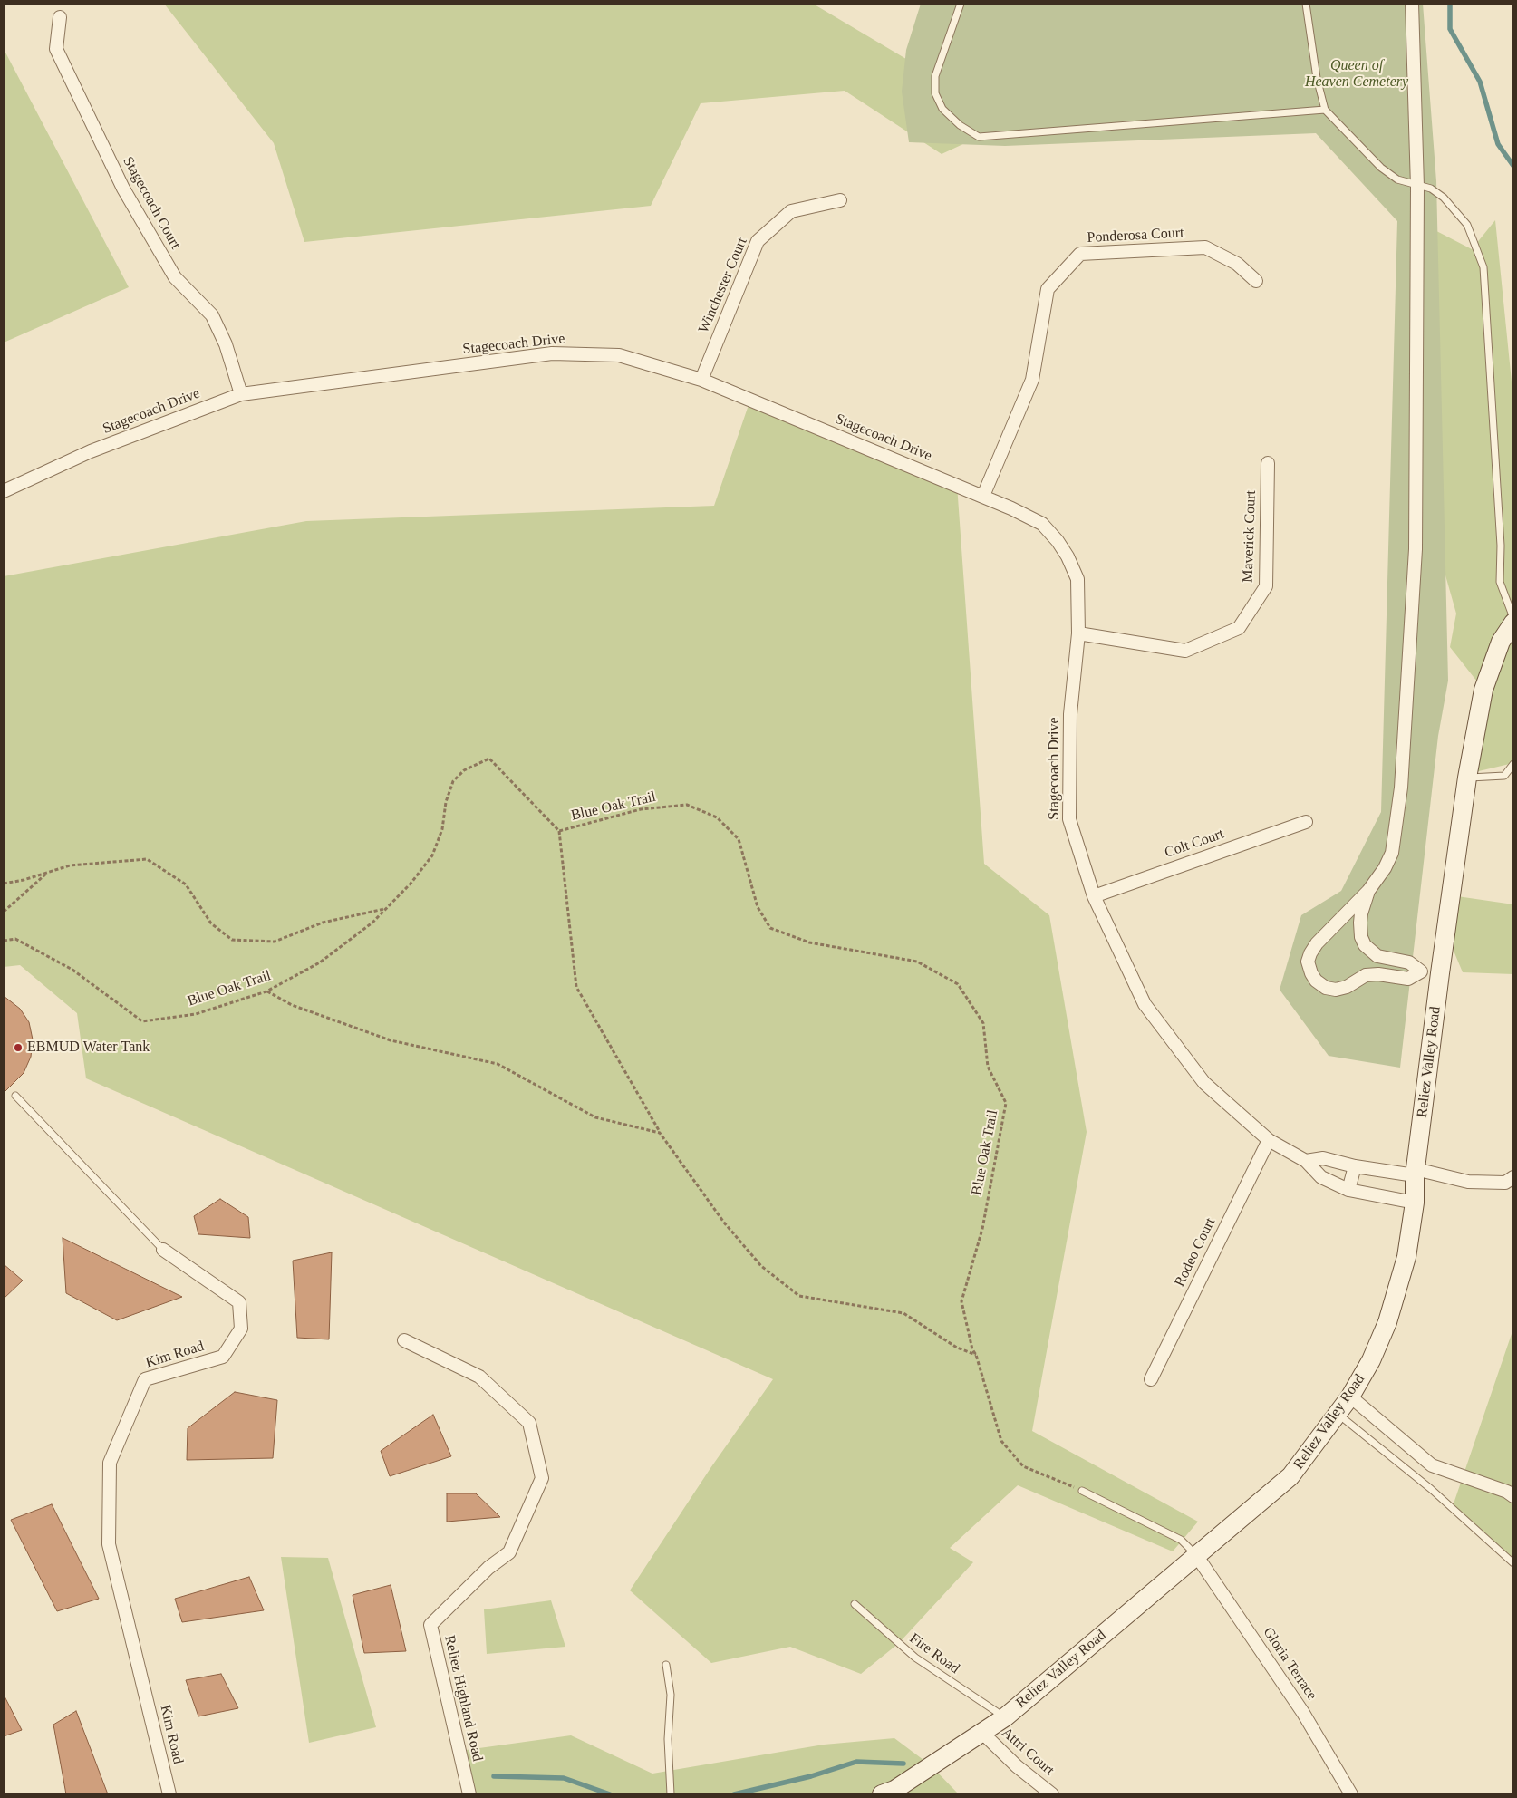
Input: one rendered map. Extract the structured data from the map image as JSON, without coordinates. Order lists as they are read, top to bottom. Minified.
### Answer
{"streets":{"main road":["Reliez Valley Road"],"street":["Stagecoach Court","Ponderosa Court","Winchester Court","Stagecoach Drive","Maverick Court","Colt Court","Rodeo Court","Kim Road","Gloria Terrace","Reliez Highland Road","Attri Court"],"lane":["Fire Road"],"path":["Blue Oak Trail"]},"crossings":[["Stagecoach Court","Stagecoach Drive"],["Ponderosa Court","Stagecoach Drive"],["Winchester Court","Stagecoach Drive"],["Stagecoach Drive","Maverick Court"],["Stagecoach Drive","Colt Court"],["Stagecoach Drive","Reliez Valley Road"],["Stagecoach Drive","Rodeo Court"],["Reliez Valley Road","Fire Road"],["Reliez Valley Road","Gloria Terrace"],["Reliez Valley Road","Attri Court"]],"parks":["Queen of Heaven Cemetery"],"places":["EBMUD Water Tank"]}
